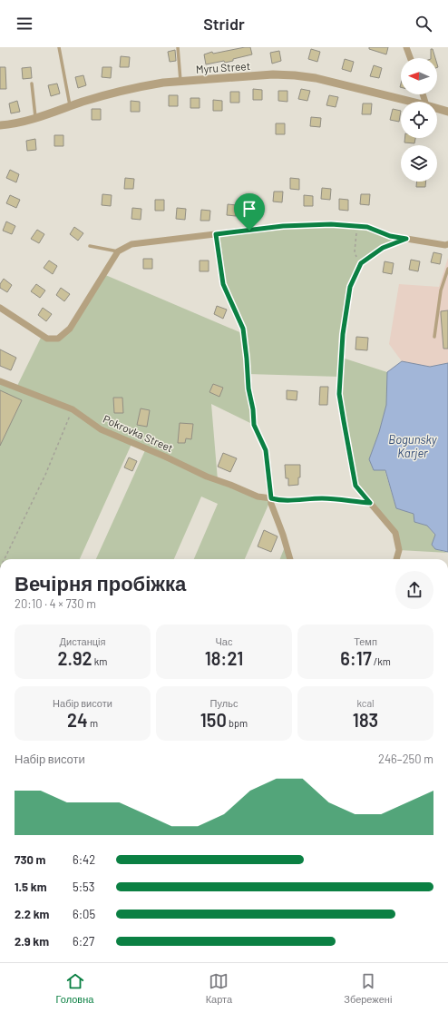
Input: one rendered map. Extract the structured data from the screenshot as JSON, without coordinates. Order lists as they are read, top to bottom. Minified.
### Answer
{"streets":{"street":["Myru Street","Pokrovka Street"]},"water":["Bogunsky Karjer"],"north":"left","page":{"header":"Stridr","heading":["Вечірня пробіжка","20:10 · 4 × 730 m"],"stats":[["Дистанція","2.92 km"],["Час","18:21"],["Темп","6:17 /km"],["Набір висоти","24 m"],["Пульс","150 bpm"],["kcal","183"]],"chart":["Набір висоти","246–250 m"],"list":[{"name":"730 m","note":"6:42"},{"name":"1.5 km","note":"5:53"},{"name":"2.2 km","note":"6:05"},{"name":"2.9 km","note":"6:27"}],"tabs":["Головна","Карта","Збережені"]}}
